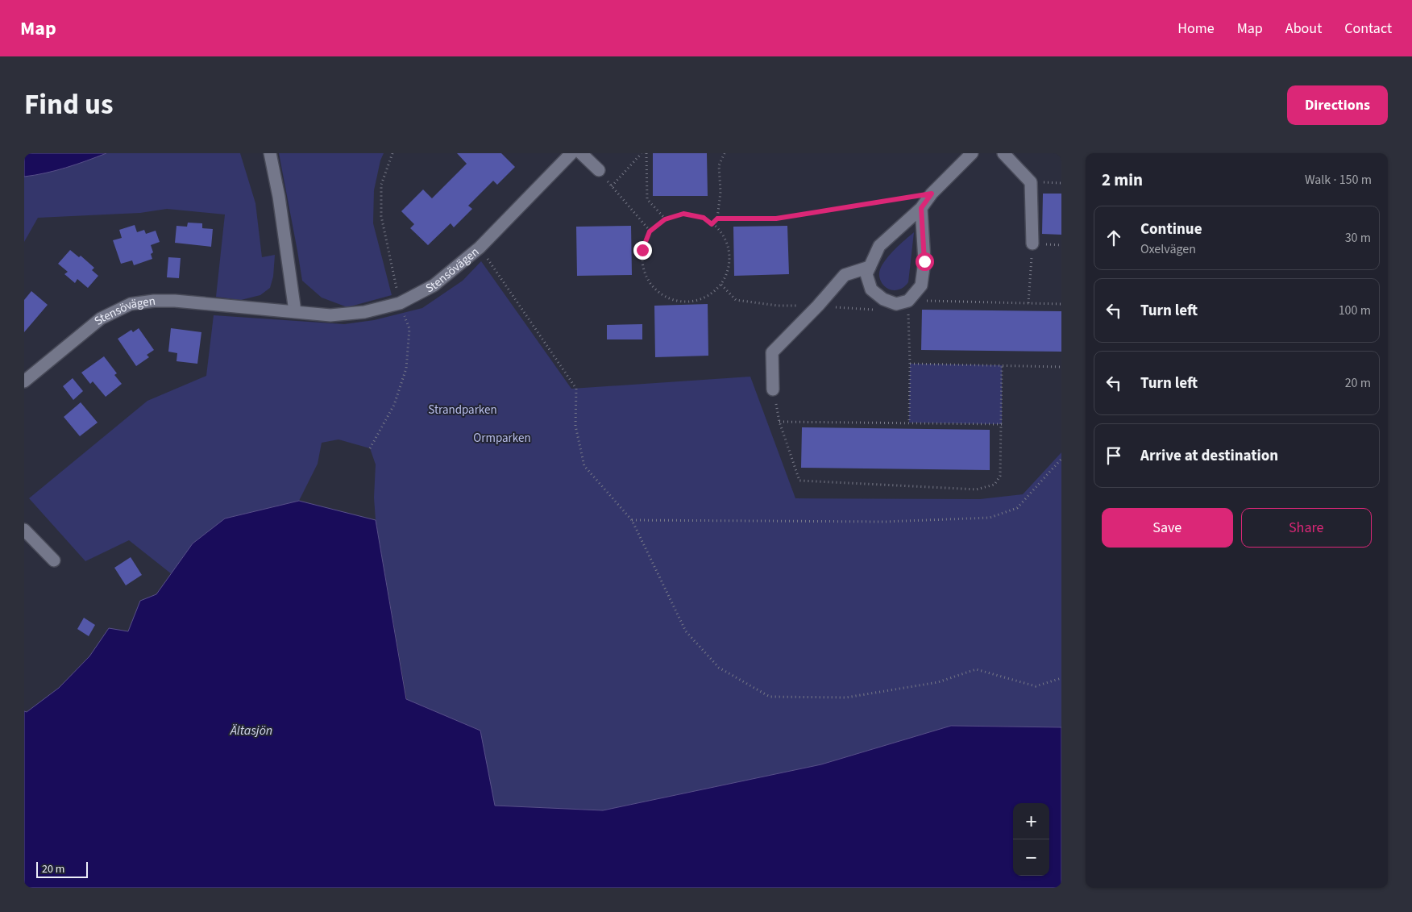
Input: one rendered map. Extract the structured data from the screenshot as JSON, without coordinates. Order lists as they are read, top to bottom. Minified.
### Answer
{"streets":{"street":["Stensövägen"]},"water":["Ältasjön"],"parks":["Strandparken","Ormparken"],"scale_bar":"20 m","page":{"header":"Map","nav":["Home","Map","About","Contact"],"title":"Find us","buttons":["Directions",["Save","Share"]],"heading":["2 min","Walk · 150 m"],"list":[["Continue","Oxelvägen","30 m"],["Turn left","100 m"],["Turn left","20 m"],"Arrive at destination"],"map_buttons":["+","−"],"scale":"20 m"}}
